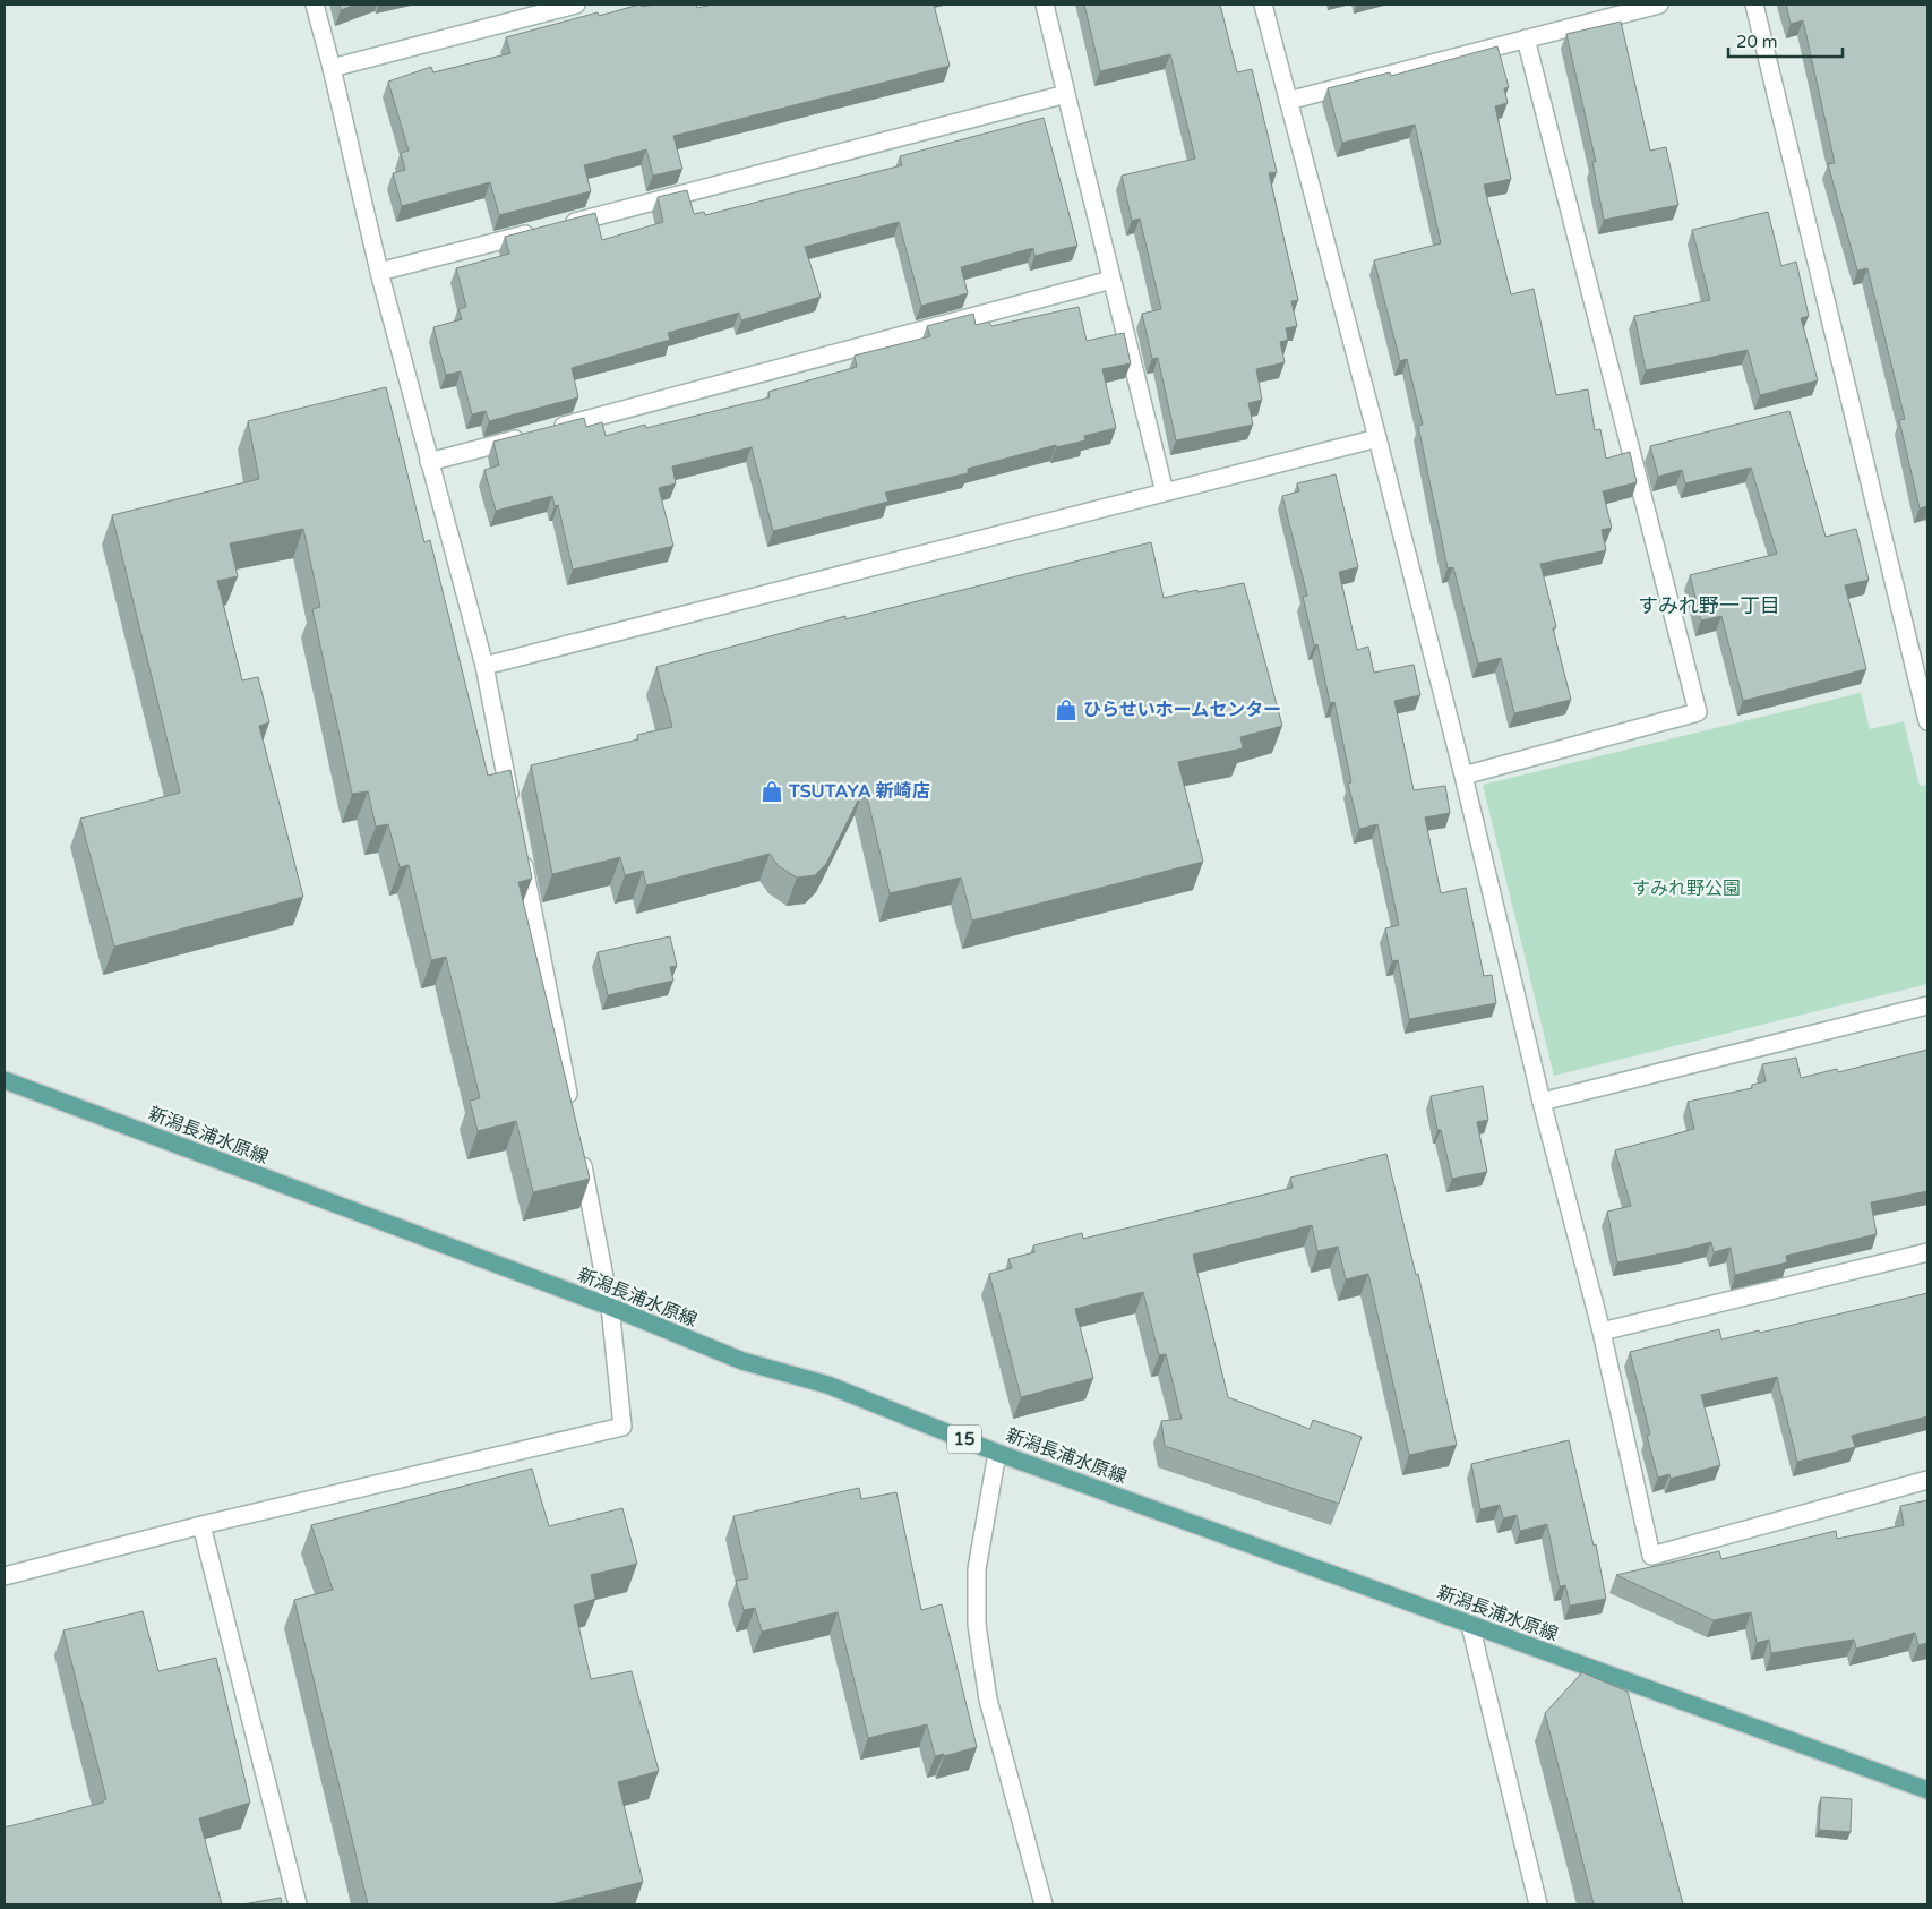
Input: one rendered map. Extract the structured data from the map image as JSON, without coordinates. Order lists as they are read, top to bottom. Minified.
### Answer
{"streets":{"main road":["新潟長浦水原線","15"]},"districts":["すみれ野一丁目"],"parks":["すみれ野公園"],"places":{"shop":["ひらせいホームセンター","TSUTAYA 新崎店"]},"scale_bar":"20 m"}
